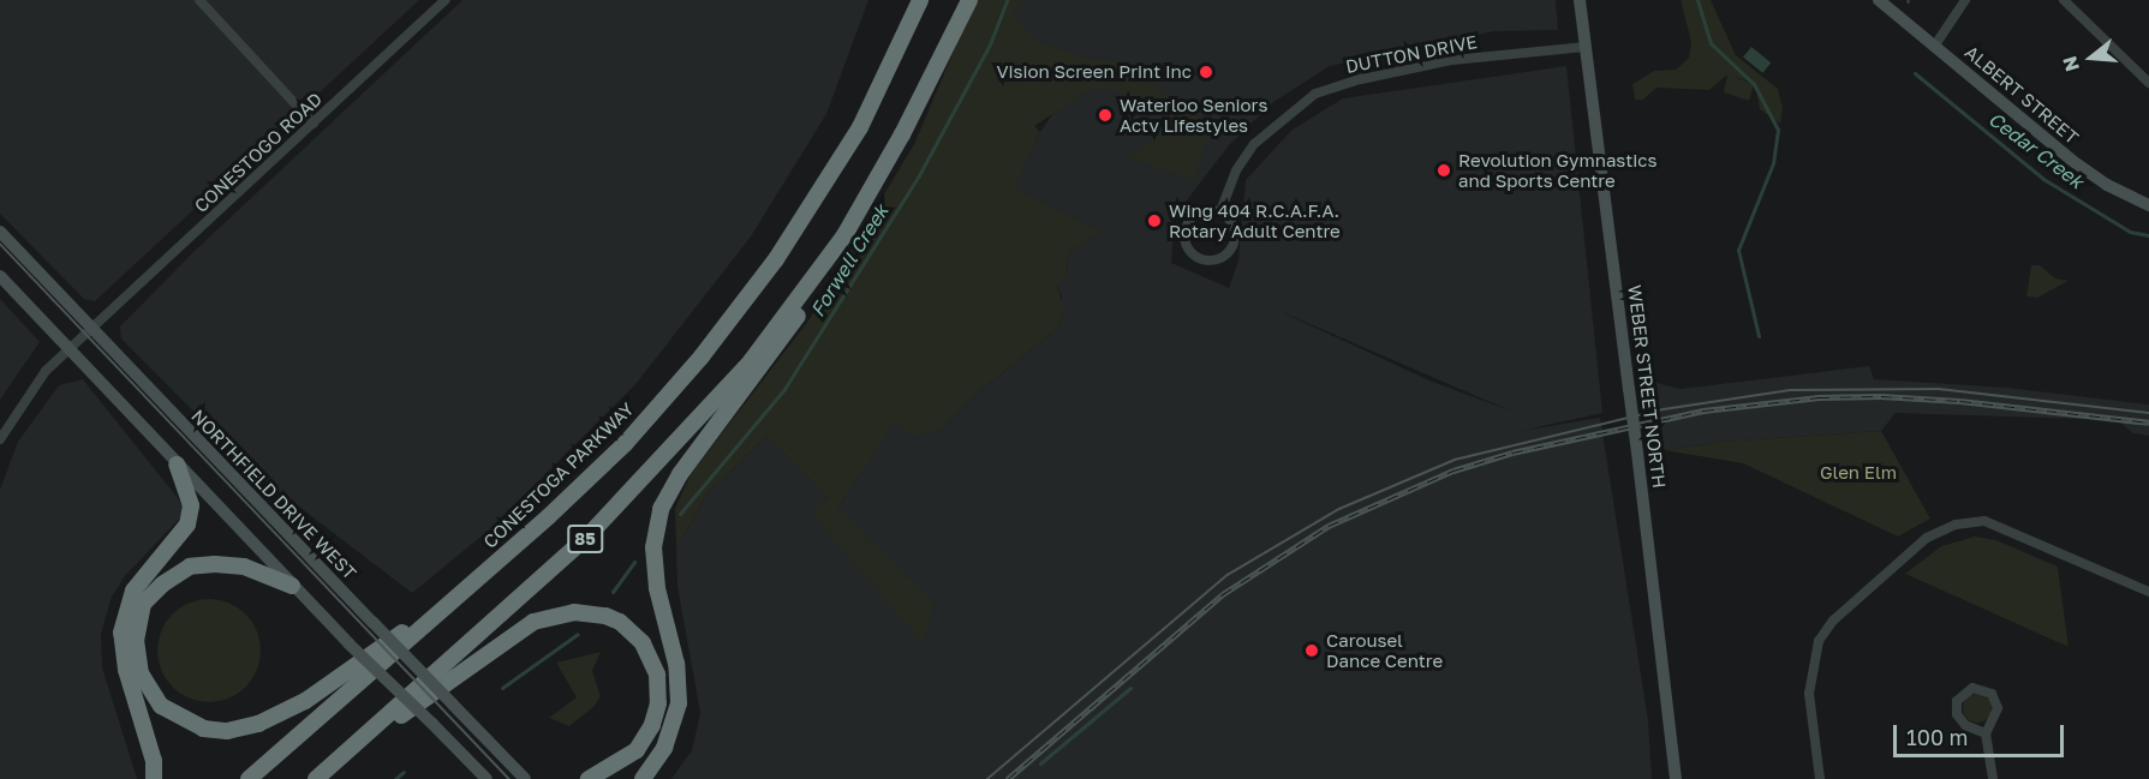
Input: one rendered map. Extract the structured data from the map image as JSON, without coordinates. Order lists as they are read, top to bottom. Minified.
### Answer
{"streets":{"highway":["CONESTOGA PARKWAY","85"],"main road":["ALBERT STREET","WEBER STREET NORTH","NORTHFIELD DRIVE WEST"],"street":["DUTTON DRIVE","CONESTOGO ROAD"]},"crossings":[["DUTTON DRIVE","WEBER STREET NORTH"],["CONESTOGO ROAD","NORTHFIELD DRIVE WEST"]],"water":["Cedar Creek","Forwell Creek"],"parks":["Glen Elm"],"places":["Vision Screen Print Inc","Waterloo Seniors Actv Lifestyles","Revolution Gymnastics and Sports Centre","Wing 404 R.C.A.F.A. Rotary Adult Centre","Carousel Dance Centre"],"scale_bar":"100 m","north":"left"}
